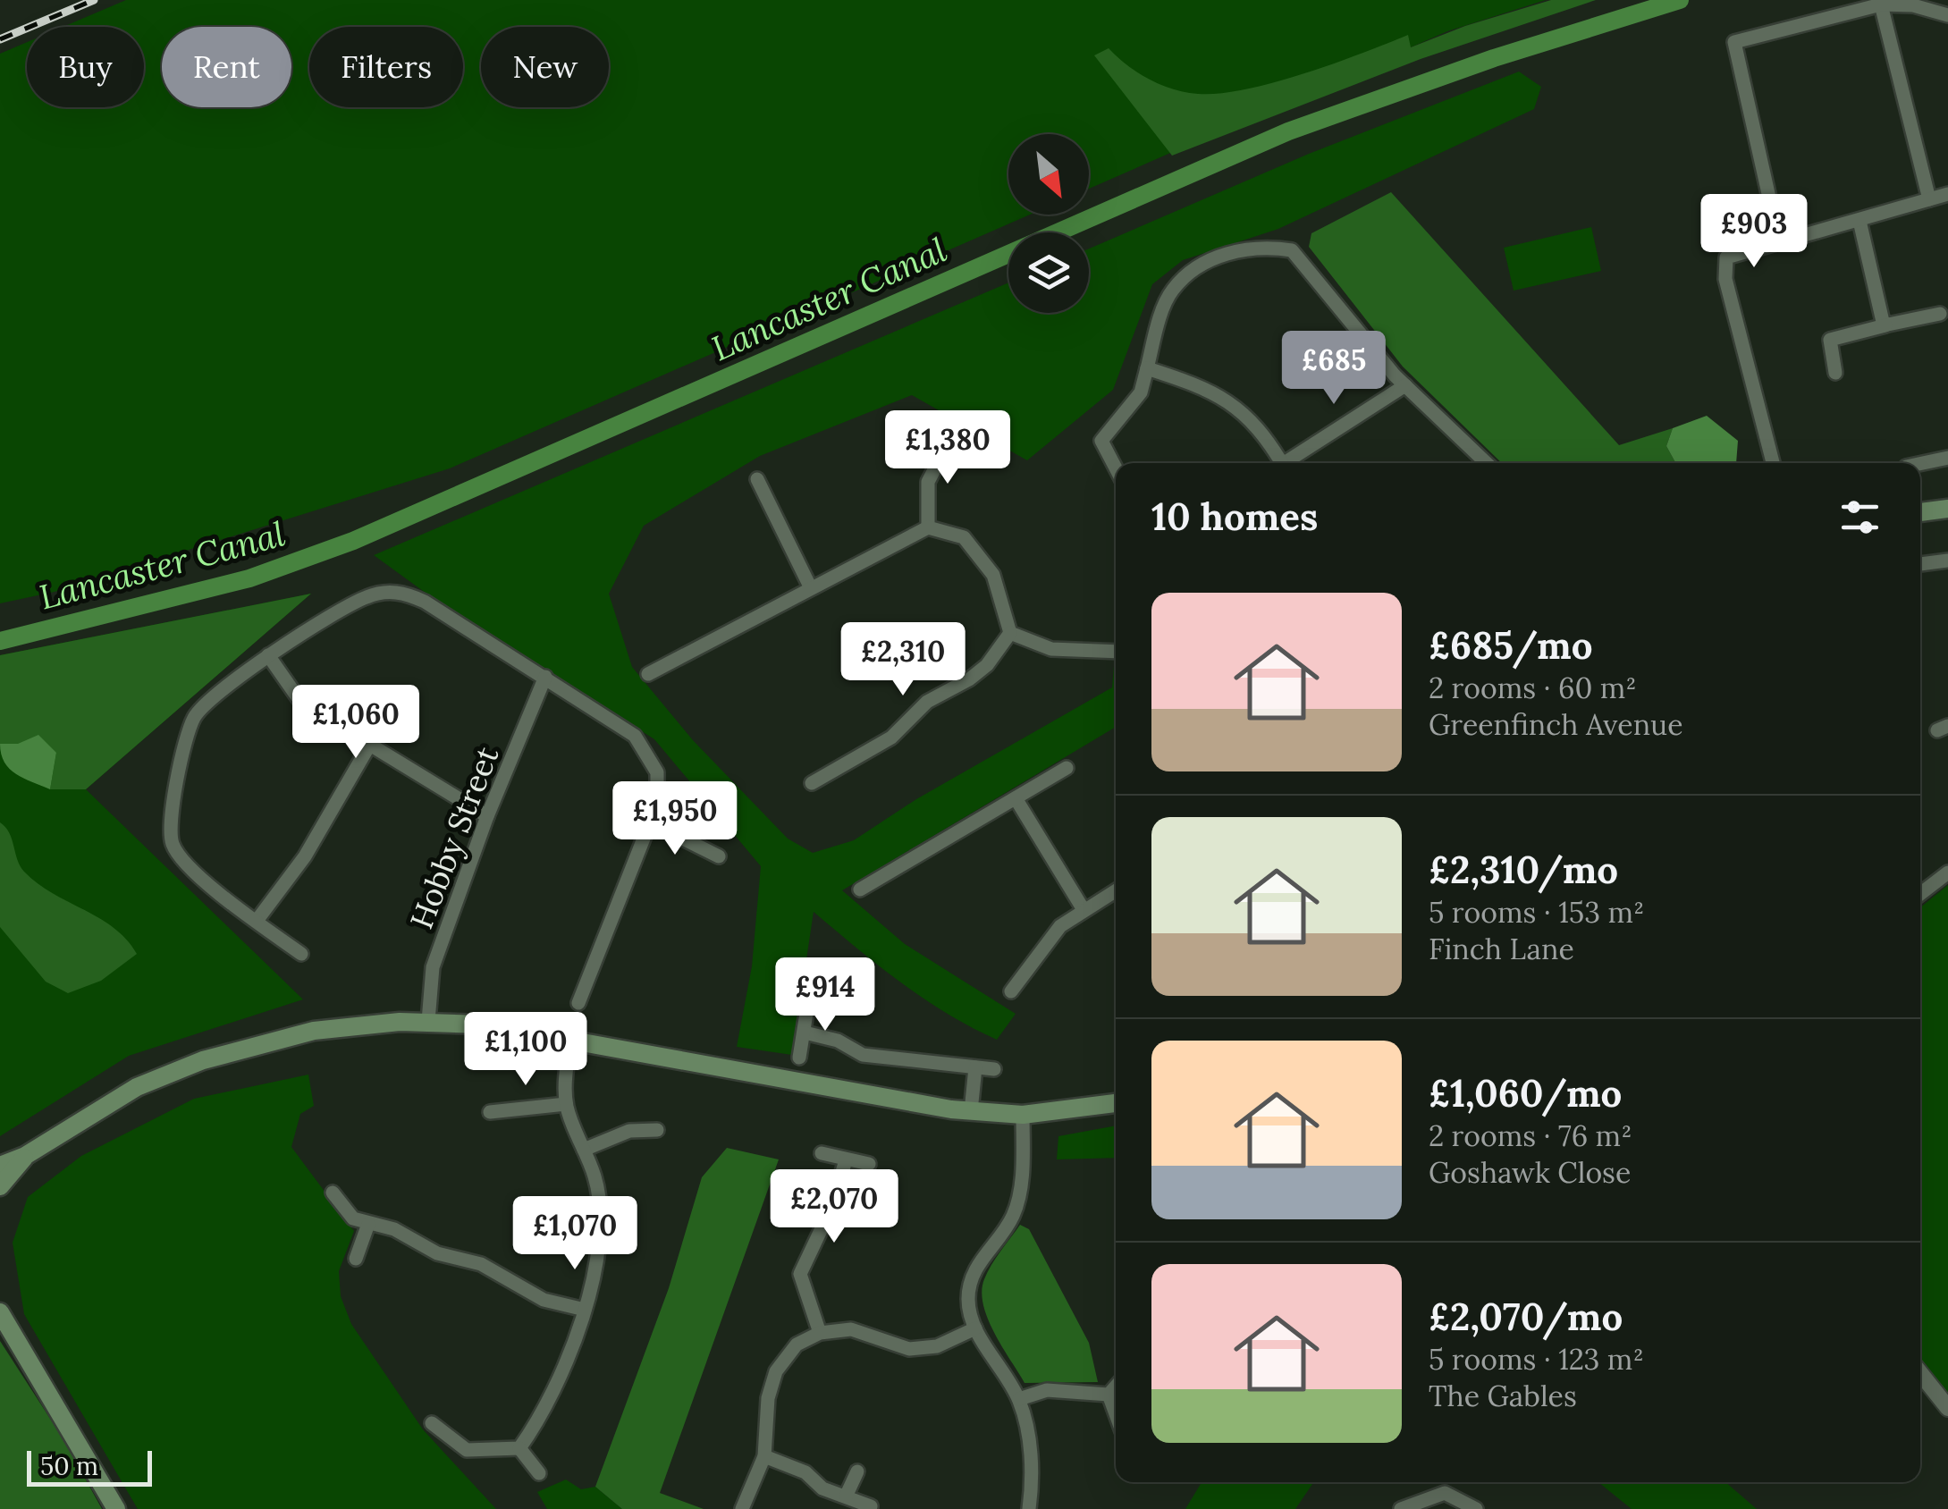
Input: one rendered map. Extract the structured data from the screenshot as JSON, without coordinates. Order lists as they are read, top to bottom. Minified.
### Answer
{"streets":{"street":["Hobby Street"]},"water":["Lancaster Canal"],"scale_bar":"50 m","north":"bottom right","page":{"chip":["Buy","Rent","Filters","New"],"price":["£903","£685","£1,380","£2,310","£1,060","£1,950","£914","£1,100","£2,070","£1,070"],"heading":"10 homes","list":[{"name":"£685/mo","note":"2 rooms · 60 m² · Greenfinch Avenue"},{"name":"£2,310/mo","note":"5 rooms · 153 m² · Finch Lane"},{"name":"£1,060/mo","note":"2 rooms · 76 m² · Goshawk Close"},{"name":"£2,070/mo","note":"5 rooms · 123 m² · The Gables"}],"scale":"50 m"}}
